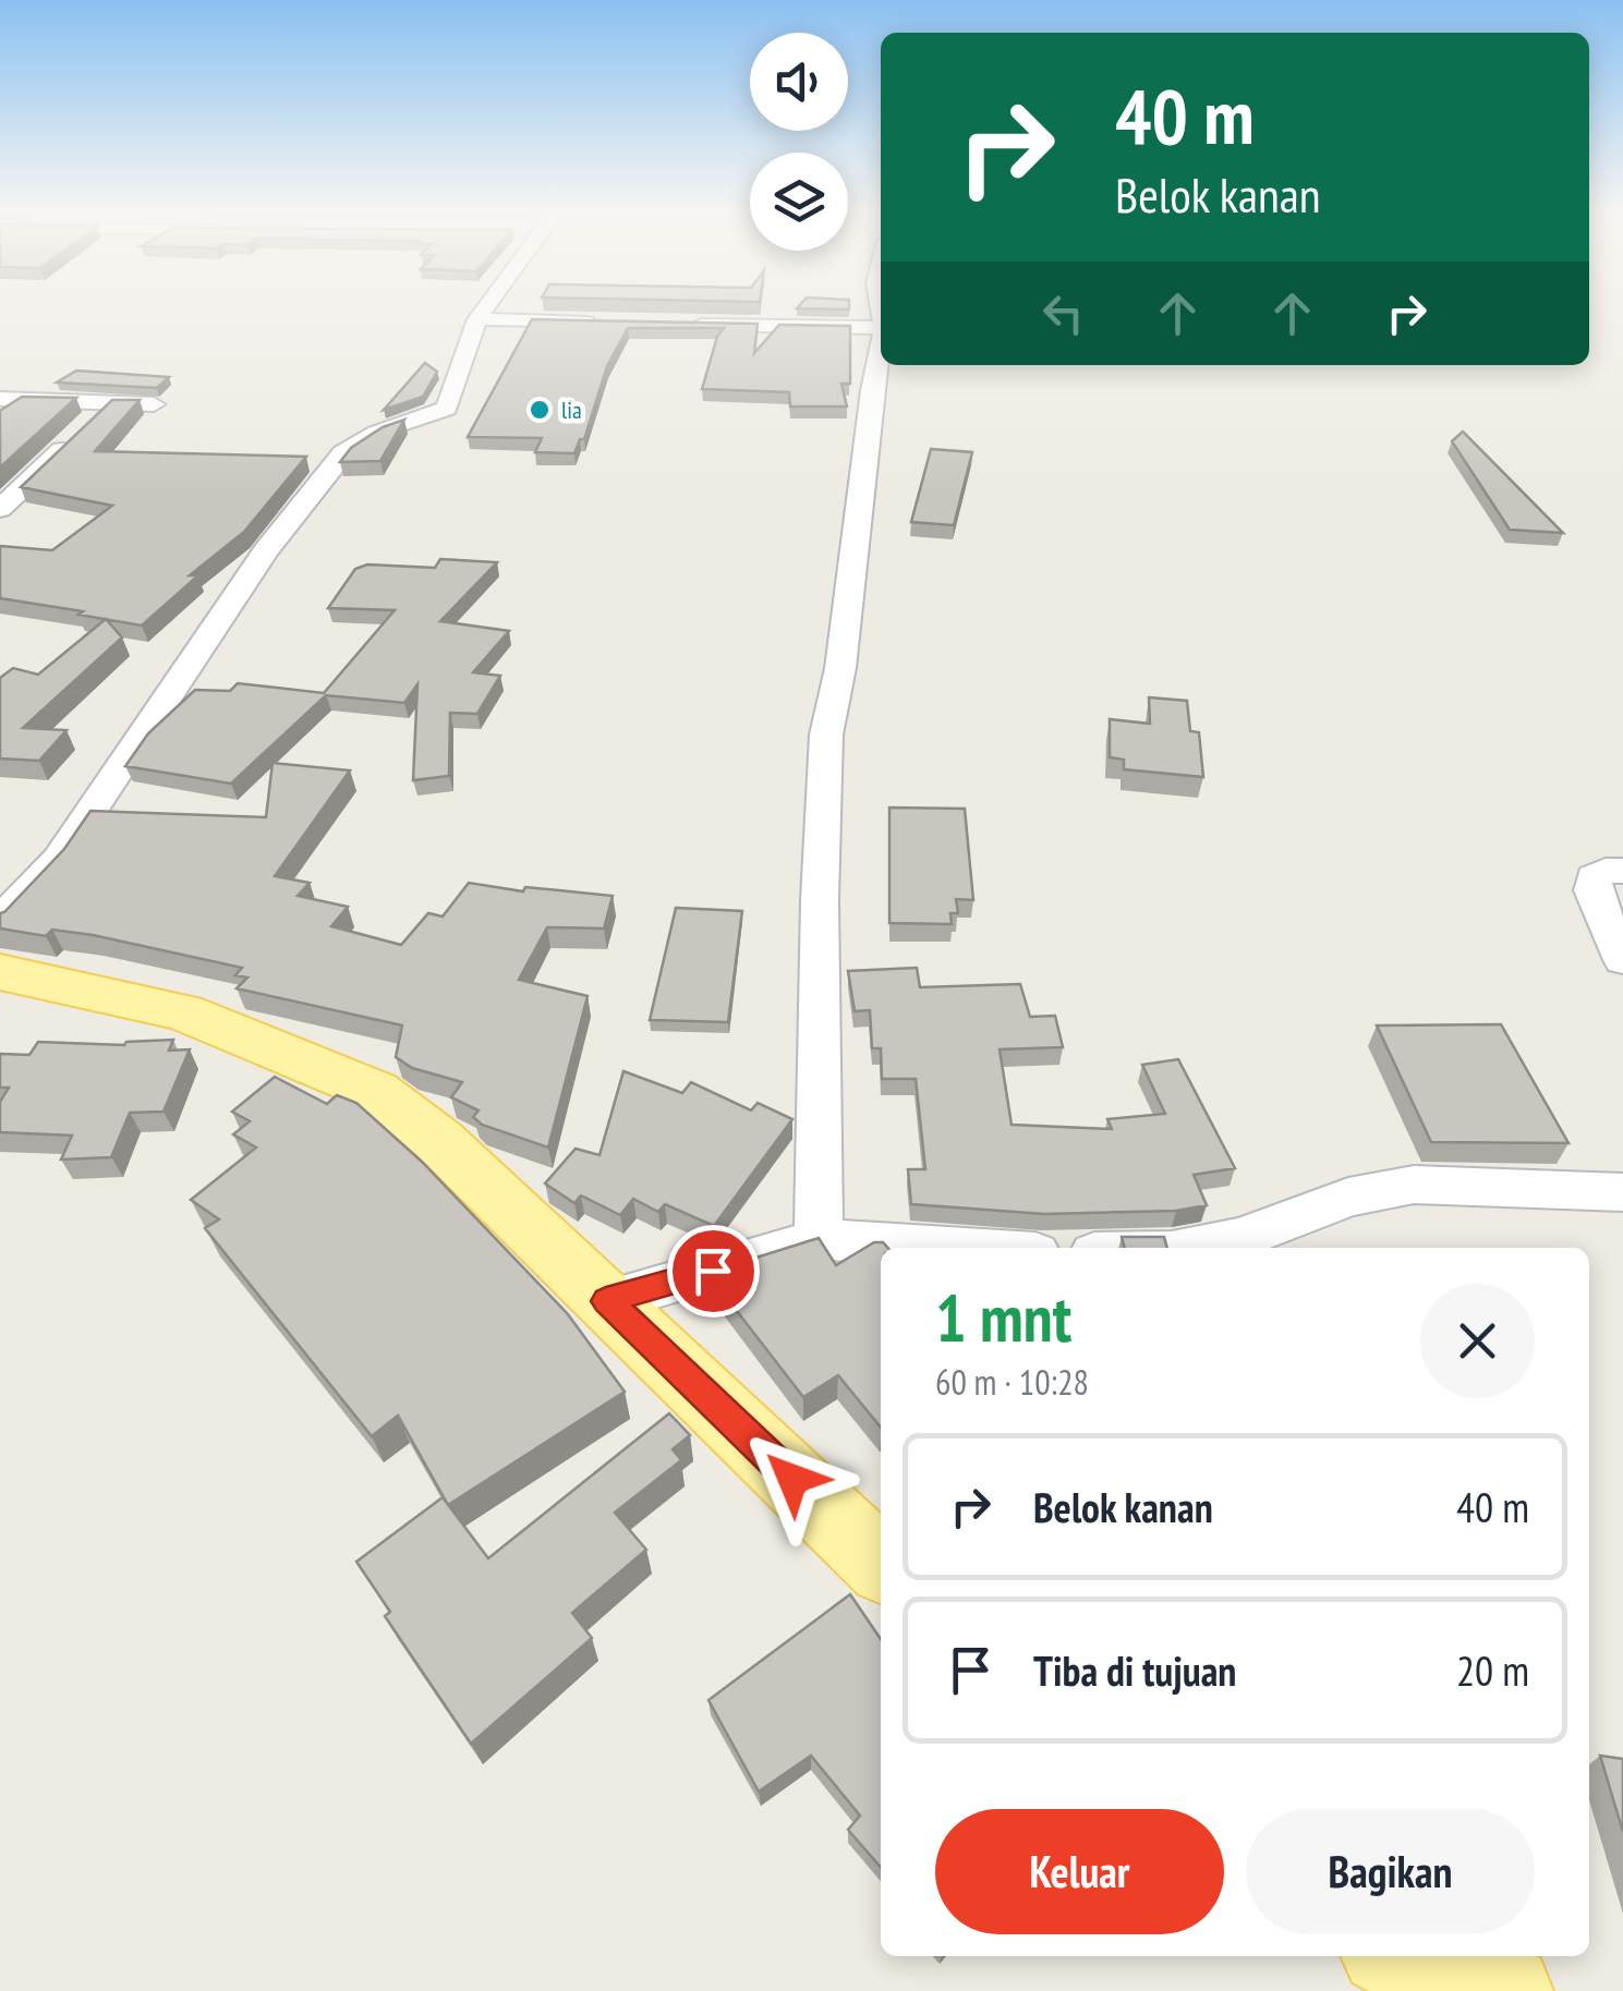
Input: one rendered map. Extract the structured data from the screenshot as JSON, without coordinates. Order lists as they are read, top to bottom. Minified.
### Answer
{"places":["lia"],"page":{"turn":["40 m","Belok kanan"],"heading":["1 mnt","60 m · 10:28"],"list":[{"name":"Belok kanan","value":"40 m"},{"name":"Tiba di tujuan","value":"20 m"}],"buttons":["Keluar","Bagikan"]}}
